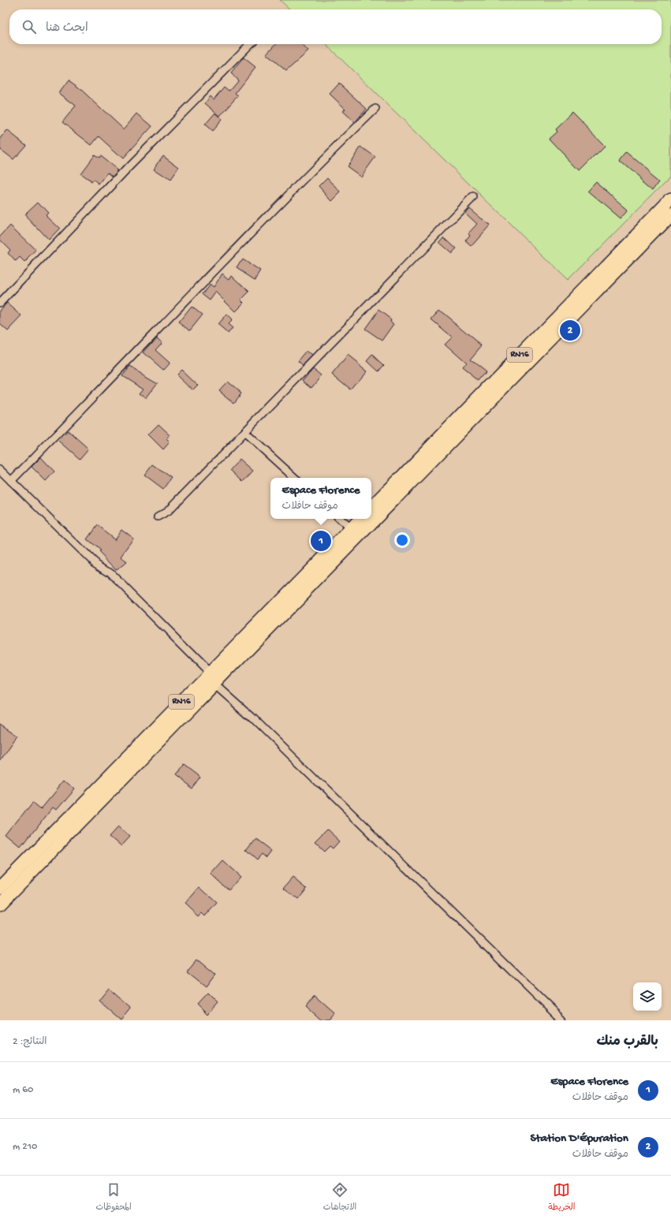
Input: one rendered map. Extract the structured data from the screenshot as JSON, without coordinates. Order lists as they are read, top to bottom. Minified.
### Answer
{"streets":{"highway":["RN16"]},"page":{"search":"ابحث هنا","pins":["2","1"],"popup":["Espace Florence","موقف حافلات"],"heading":["بالقرب منك","النتائج: 2"],"list":[{"mark":"1","name":"Espace Florence","note":"موقف حافلات","value":"60 m"},{"mark":"2","name":"Station D'Épuration","note":"موقف حافلات","value":"210 m"}],"nav":["الخريطة","الاتجاهات","المحفوظات"]}}
